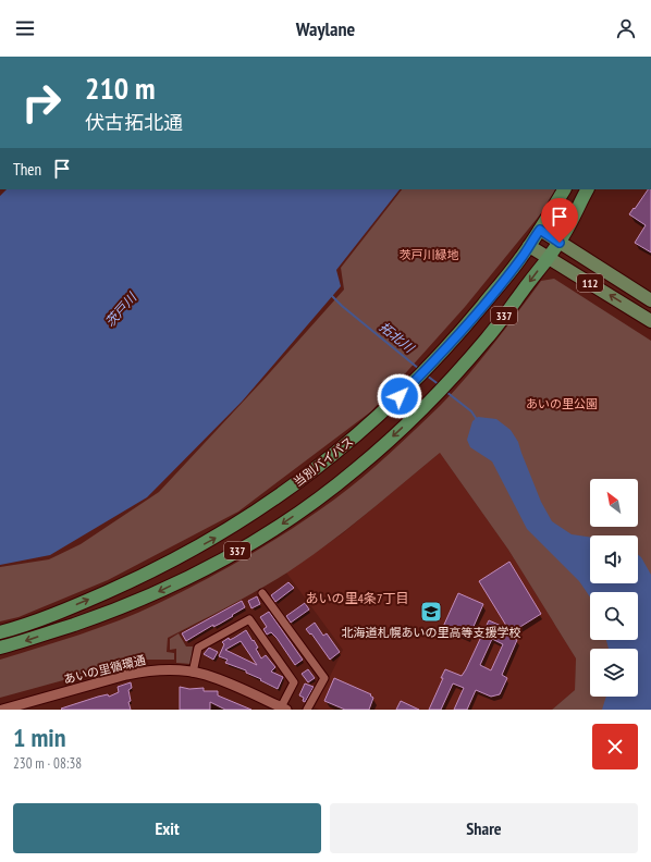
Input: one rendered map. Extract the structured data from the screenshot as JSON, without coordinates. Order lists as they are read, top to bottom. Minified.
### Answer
{"streets":{"highway":["337","当別バイパス"],"main road":["112"],"street":["あいの里循環通"]},"crossings":[["112","337"],["112","当別バイパス"]],"districts":["あいの里4条7丁目"],"water":["茨戸川","拓北川"],"parks":["茨戸川緑地","あいの里公園"],"places":{"school or university":["北海道札幌あいの里高等支援学校"]},"north":"top left","page":{"header":"Waylane","turn":["210 m","伏古拓北通"],"then":"Then","heading":["1 min","230 m · 08:38"],"buttons":["Exit","Share"]}}
